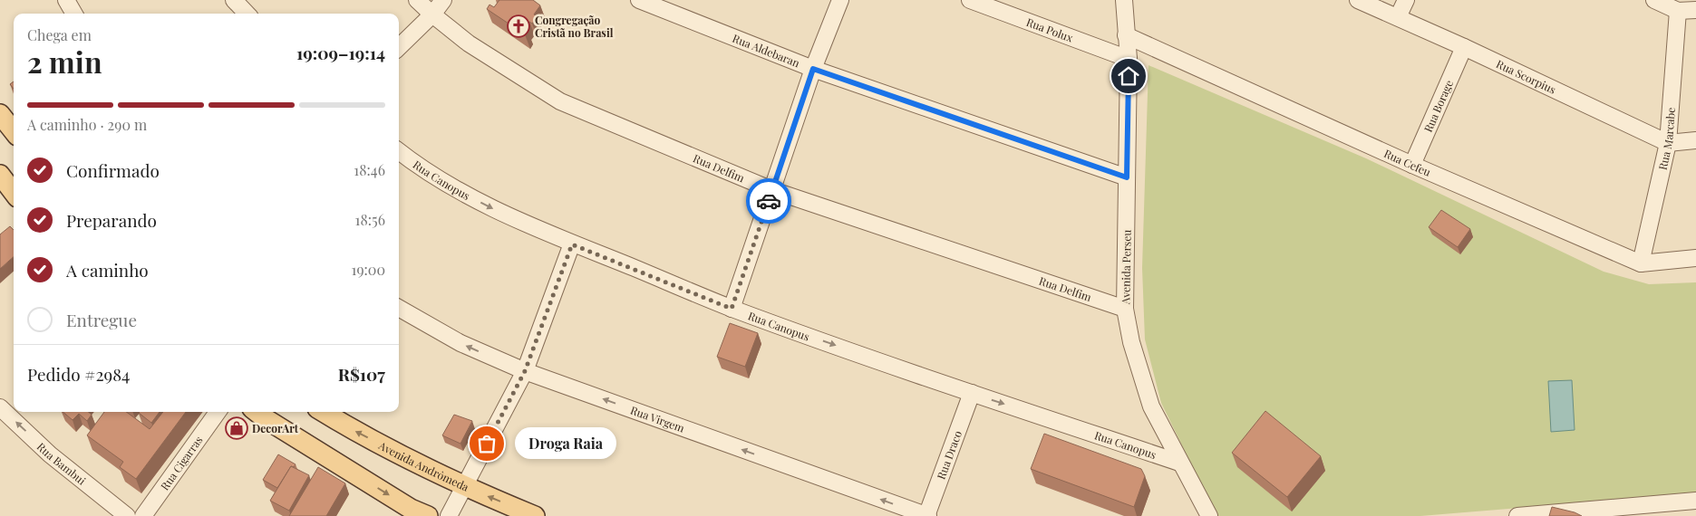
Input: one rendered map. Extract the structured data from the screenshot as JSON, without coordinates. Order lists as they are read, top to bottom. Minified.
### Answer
{"streets":{"main road":["Avenida Andrômeda"],"street":["Rua Polux","Rua Aldebaran","Rua Scorpius","Rua Borage","Rua Marcabe","Rua Cefeu","Rua Delfim","Rua Canopus","Avenida Perseu","Rua Virgem","Rua Draco","Rua Cigarras","Rua Bambui"]},"crossings":[["Rua Polux","Avenida Perseu"],["Rua Aldebaran","Avenida Perseu"],["Rua Scorpius","Rua Borage"],["Rua Scorpius","Rua Marcabe"],["Rua Borage","Rua Cefeu"],["Rua Marcabe","Rua Cefeu"],["Rua Cefeu","Avenida Perseu"],["Rua Delfim","Avenida Perseu"],["Rua Canopus","Avenida Perseu"],["Rua Canopus","Rua Draco"],["Rua Virgem","Rua Draco"]],"one_way":["Rua Canopus","Rua Virgem","Rua Bambui"],"places":{"church":["Congregação Cristã no Brasil"],"shop":["DecorArt"],"other":["Droga Raia"]},"page":{"heading":["2 min","Chega em","19:09–19:14"],"panel":["Pedido #2984","R$107"],"bar":"A caminho · 290 m","list":[["Confirmado","18:46"],["Preparando","18:56"],["A caminho","19:00"],"Entregue"],"bubble":"Droga Raia"}}
